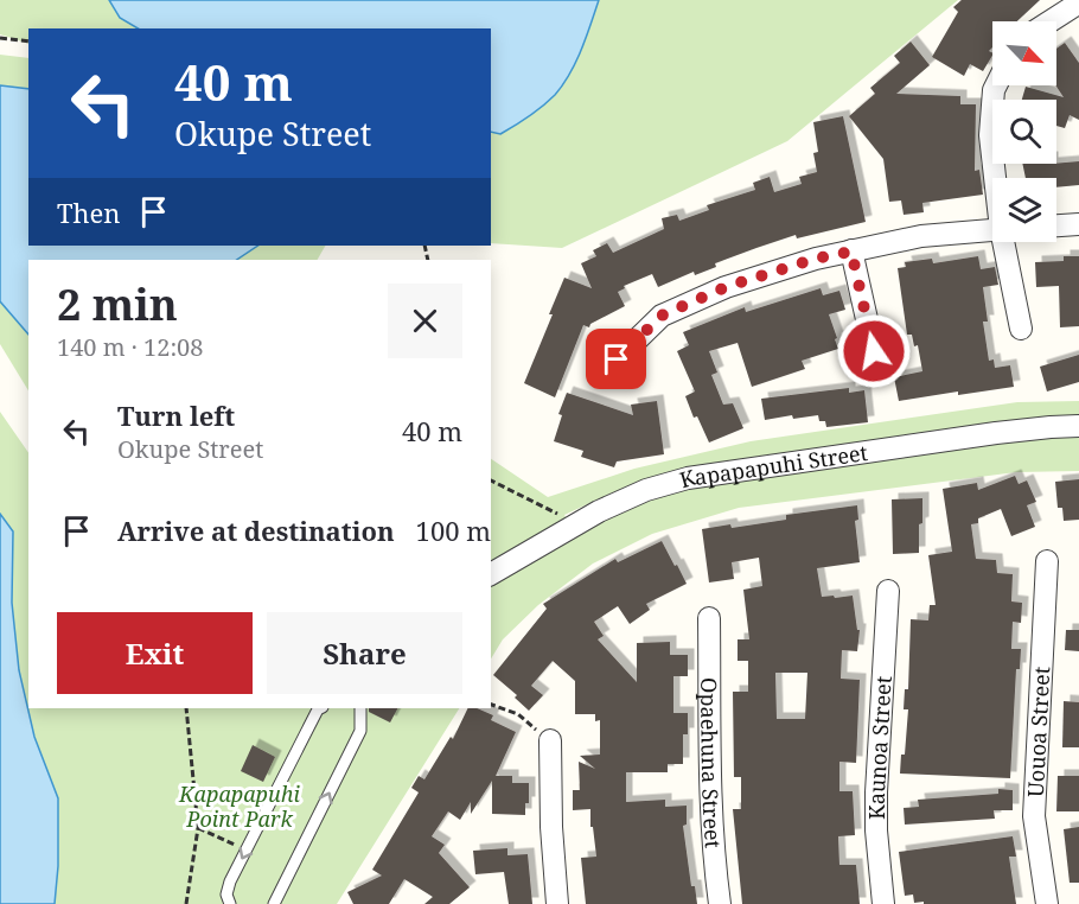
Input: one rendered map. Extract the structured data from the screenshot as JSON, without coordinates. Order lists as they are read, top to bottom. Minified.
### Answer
{"streets":{"street":["Kapapapuhi Street","Uouoa Street","Kaunoa Street","Opaehuna Street"]},"parks":["Kapapapuhi Point Park"],"north":"bottom right","page":{"turn":["40 m","Okupe Street"],"then":"Then","heading":["2 min","140 m · 12:08"],"list":[{"name":"Turn left","note":"Okupe Street","value":"40 m"},{"name":"Arrive at destination","value":"100 m"}],"buttons":["Exit","Share"]}}
